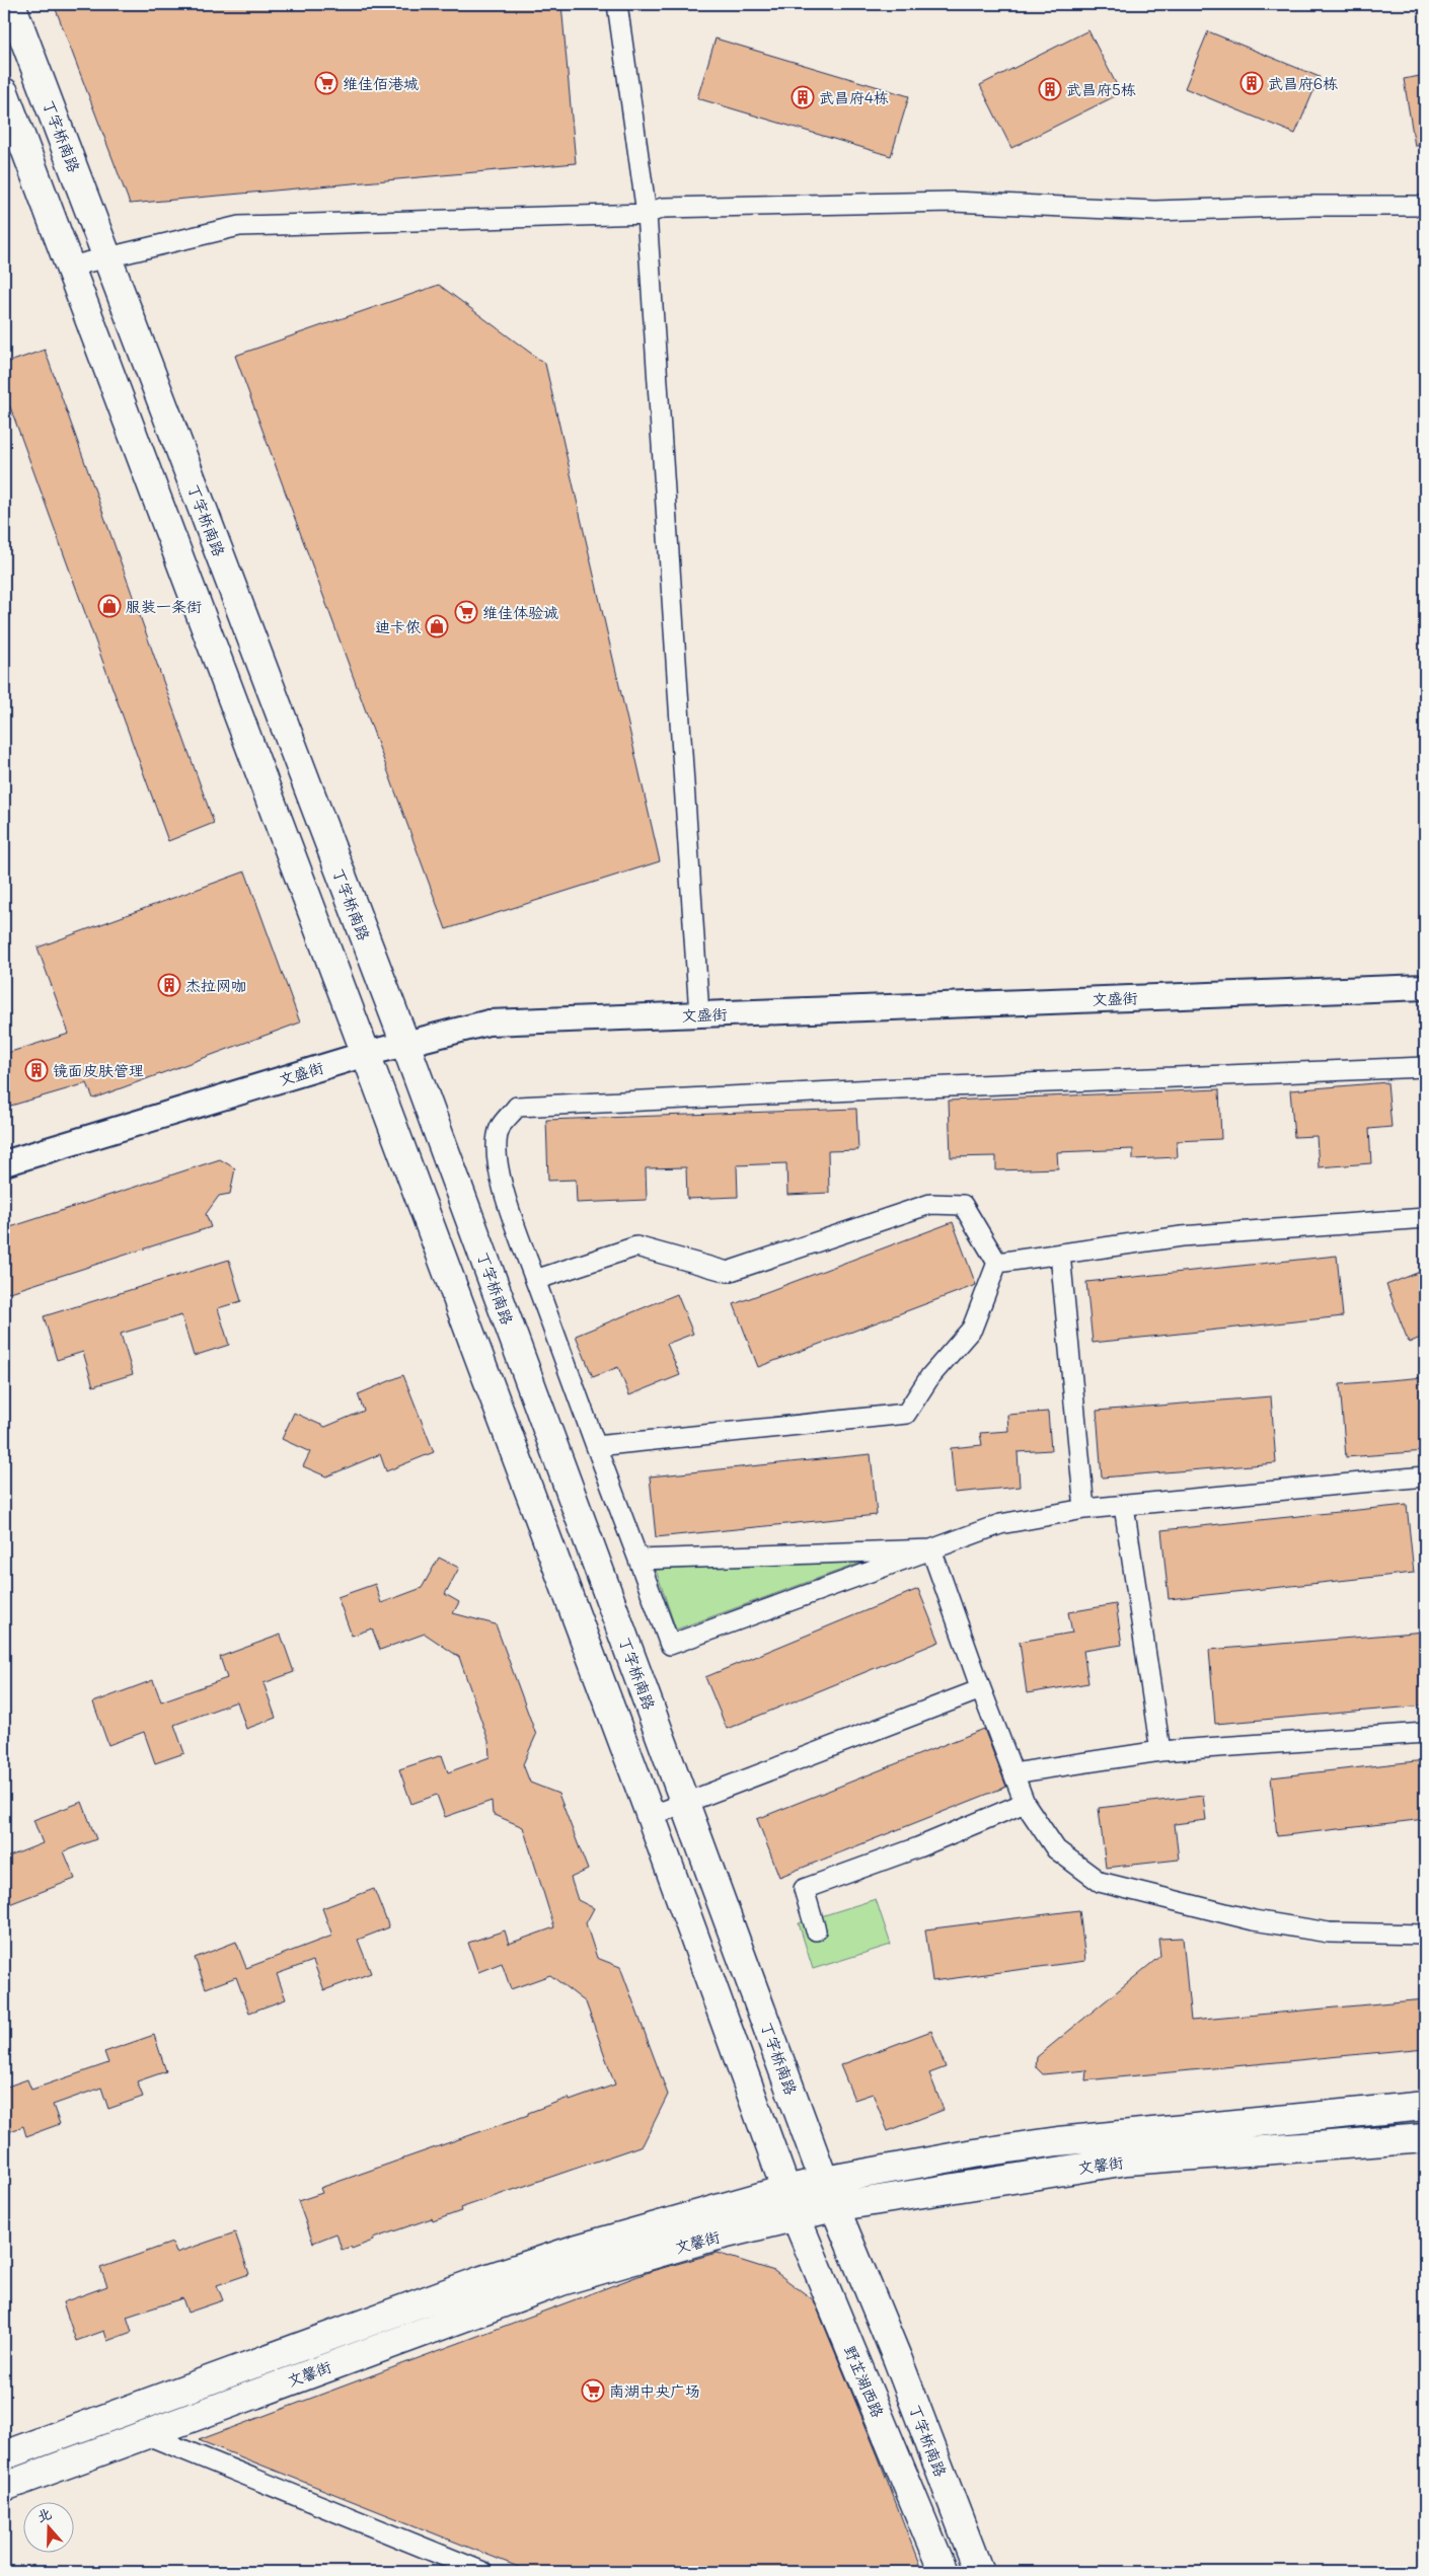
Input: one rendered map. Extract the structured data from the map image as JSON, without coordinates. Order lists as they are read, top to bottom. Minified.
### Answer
{"streets":{"main road":["丁字桥南路","文馨街","野芷湖西路"],"street":["文盛街"]},"crossings":[["丁字桥南路","文盛街"],["丁字桥南路","文馨街"],["文馨街","野芷湖西路"]],"places":{"supermarket":["维佳佰港城","维佳体验诚","南湖中央广场"],"building":["武昌府6栋","武昌府5栋","武昌府4栋","杰拉网咖","镜面皮肤管理"],"shop":["服装一条街","迪卡侬"]},"north":"top"}
